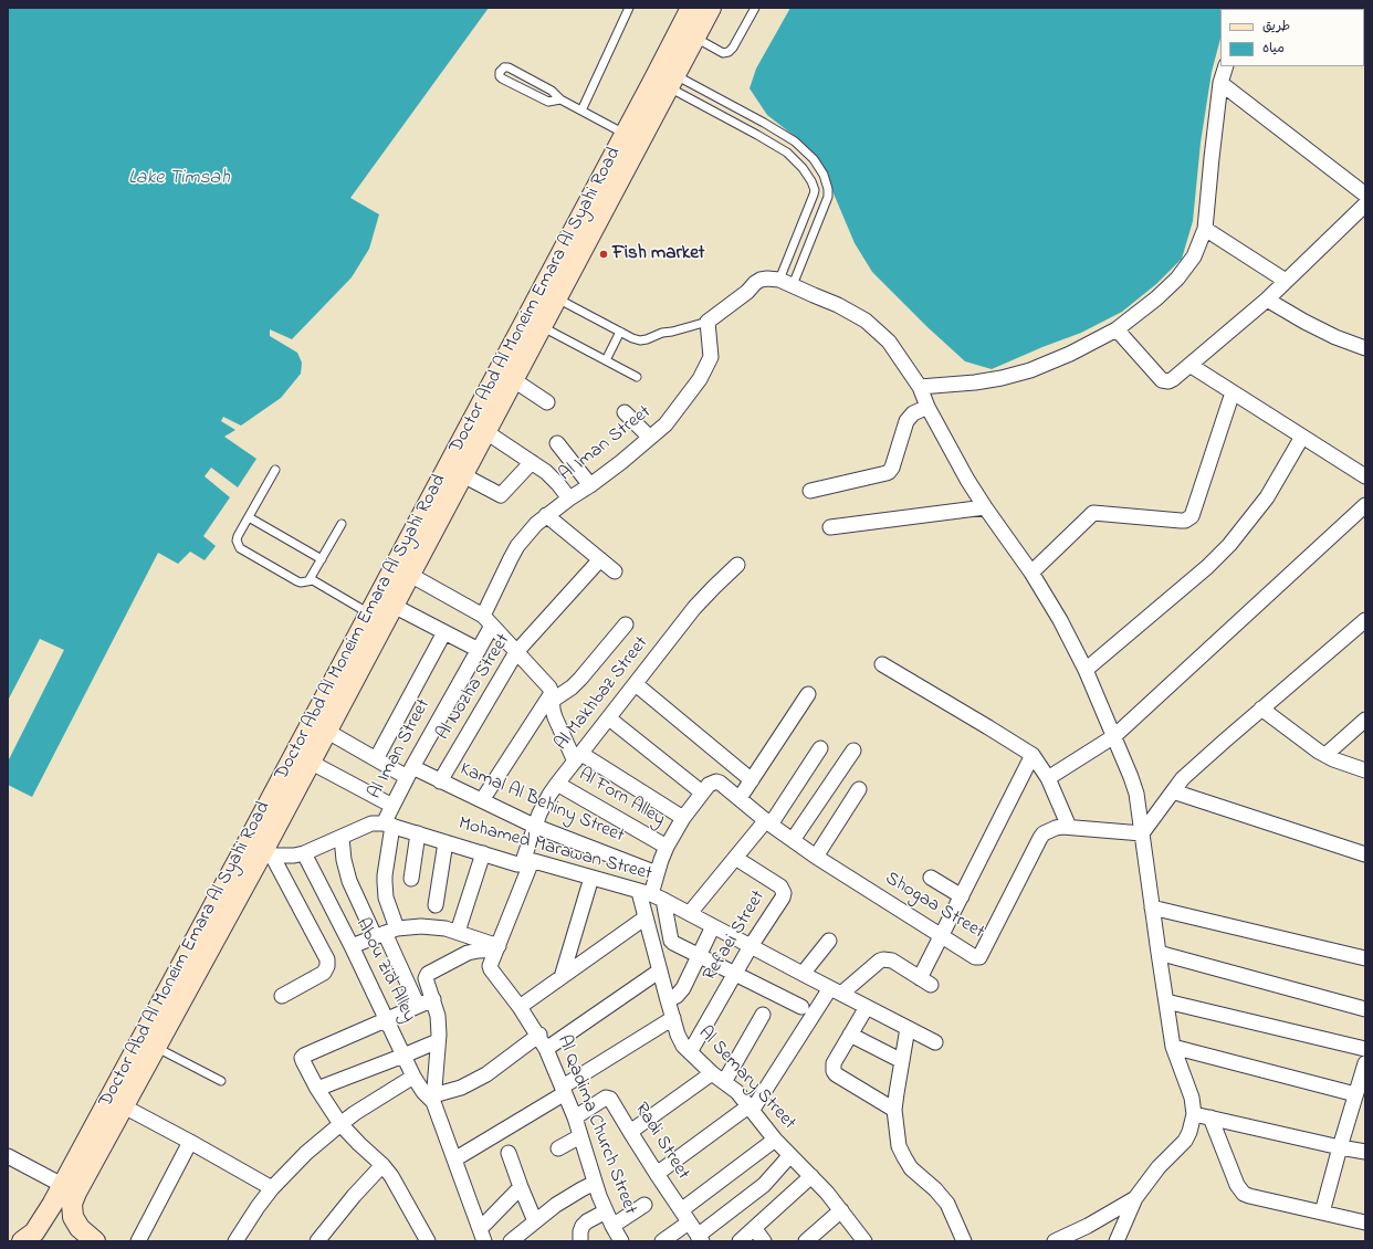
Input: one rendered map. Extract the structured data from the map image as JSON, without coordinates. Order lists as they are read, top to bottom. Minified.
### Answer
{"streets":{"main road":["Doctor Abd Al Moneim Emara Al Syahi Road"],"street":["Al Iman Street","Al Nozha Street","Al Makhbaz Street","Al Forn Alley","Kamal Al Behiny Street","Mohamed Marawan Street","Shogaa Street","Refaei Street","Abou Zid Alley","Al Semary Street","Al Qadima Church Street","Radi Street"]},"crossings":[["Doctor Abd Al Moneim Emara Al Syahi Road","Kamal Al Behiny Street"],["Doctor Abd Al Moneim Emara Al Syahi Road","Mohamed Marawan Street"],["Al Iman Street","Kamal Al Behiny Street"],["Al Iman Street","Mohamed Marawan Street"],["Al Nozha Street","Kamal Al Behiny Street"],["Al Makhbaz Street","Al Forn Alley"],["Al Makhbaz Street","Kamal Al Behiny Street"],["Al Makhbaz Street","Mohamed Marawan Street"],["Al Makhbaz Street","Al Qadima Church Street"],["Mohamed Marawan Street","Refaei Street"],["Mohamed Marawan Street","Abou Zid Alley"],["Mohamed Marawan Street","Al Semary Street"],["Mohamed Marawan Street","Al Qadima Church Street"],["Refaei Street","Al Semary Street"],["Al Qadima Church Street","Radi Street"]],"water":["Lake Timsah"],"places":["Fish market"],"legend":["طريق","مياه"]}
